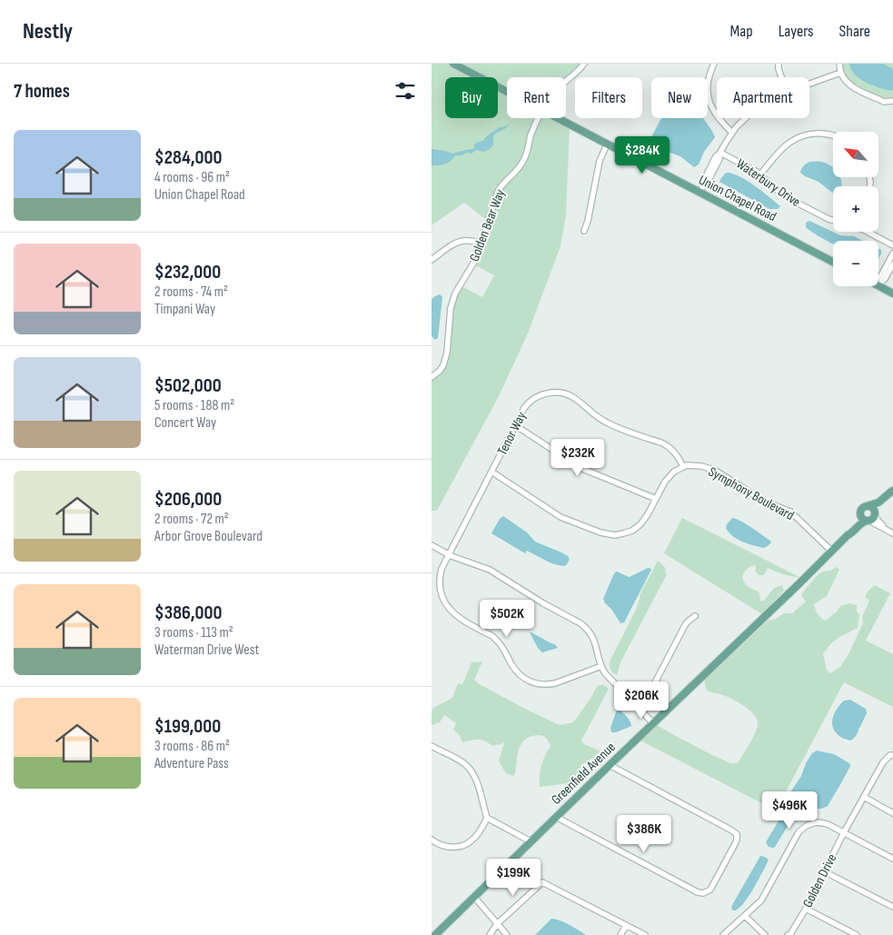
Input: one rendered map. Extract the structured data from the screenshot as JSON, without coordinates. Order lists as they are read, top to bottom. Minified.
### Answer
{"streets":{"main road":["Union Chapel Road","Greenfield Avenue"],"street":["Waterbury Drive","Golden Bear Way","Tenor Way","Symphony Boulevard","Golden Drive"]},"crossings":[["Tenor Way","Symphony Boulevard"],["Symphony Boulevard","Greenfield Avenue"]],"north":"top left","page":{"header":"Nestly","nav":["Map","Layers","Share"],"heading":"7 homes","chip":["Buy","Rent","Filters","New","Apartment"],"list":[{"name":"$284,000","note":"4 rooms · 96 m² · Union Chapel Road"},{"name":"$232,000","note":"2 rooms · 74 m² · Timpani Way"},{"name":"$502,000","note":"5 rooms · 188 m² · Concert Way"},{"name":"$206,000","note":"2 rooms · 72 m² · Arbor Grove Boulevard"},{"name":"$386,000","note":"3 rooms · 113 m² · Waterman Drive West"},{"name":"$199,000","note":"3 rooms · 86 m² · Adventure Pass"}],"map_buttons":["+","−"],"price":["$284K","$232K","$502K","$206K","$496K","$386K","$199K"]}}
